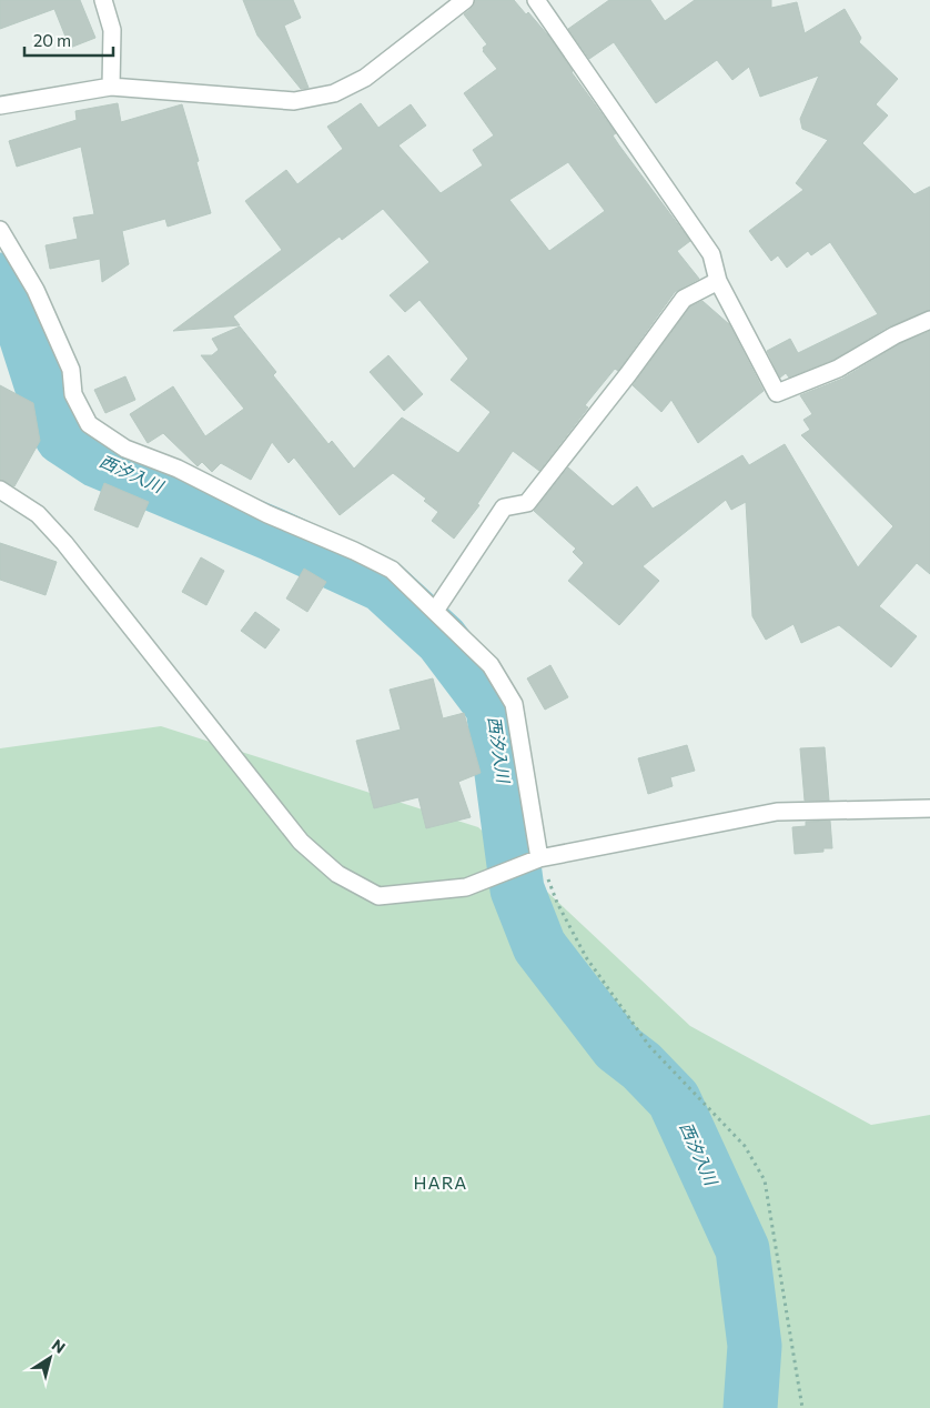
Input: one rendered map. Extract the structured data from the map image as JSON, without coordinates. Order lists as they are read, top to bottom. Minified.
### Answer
{"districts":["HARA"],"water":["西汐入川"],"scale_bar":"20 m","north":"top right"}
